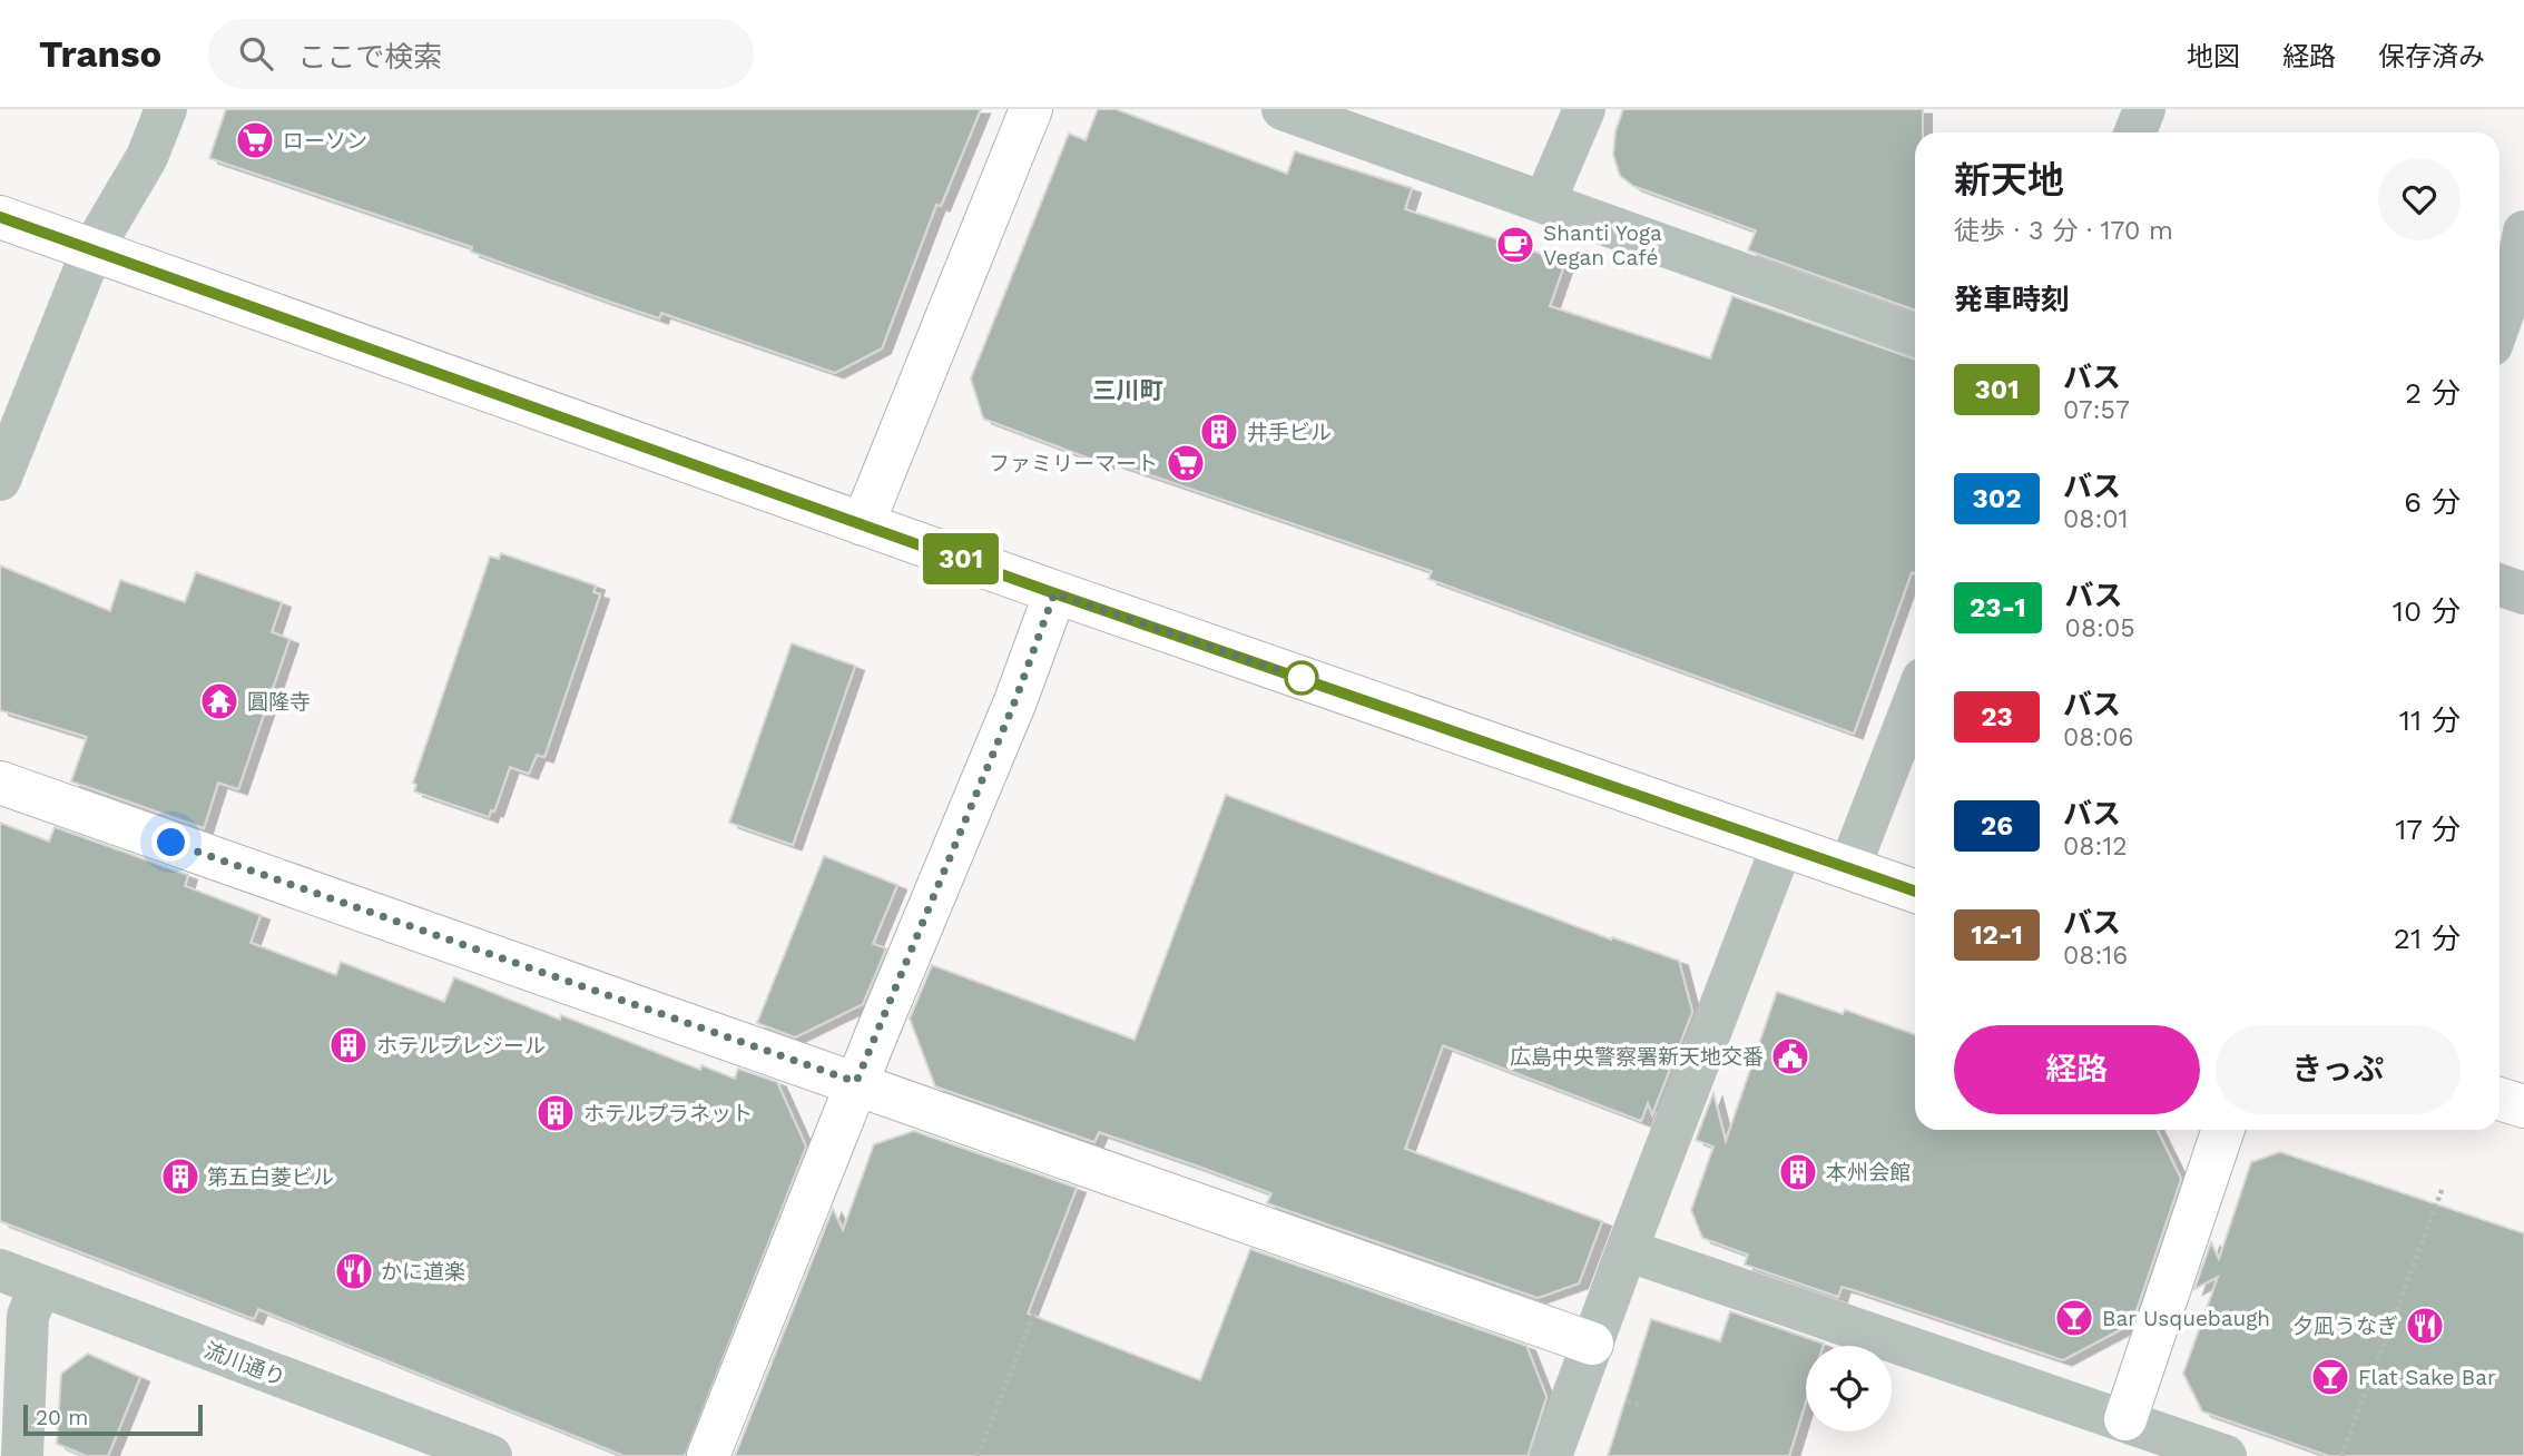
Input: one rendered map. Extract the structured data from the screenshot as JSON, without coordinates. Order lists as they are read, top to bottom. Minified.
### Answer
{"streets":{"street":["流川通り"]},"districts":["三川町"],"places":{"supermarket":["ローソン","ファミリーマート"],"cafe":["Shanti Yoga Vegan Café"],"building":["井手ビル","ホテルプレジール","ホテルプラネット","本州会館","第五白菱ビル"],"temple":["圓隆寺"],"public building":["広島中央警察署新天地交番"],"restaurant":["かに道楽","夕凪うなぎ"],"bar":["Bar Usquebaugh","Flat Sake Bar"]},"lines":["bus line 301"],"scale_bar":"20 m","page":{"header":"Transo","search":"ここで検索","nav":["地図","経路","保存済み"],"on_map":"301","heading":[["新天地","徒歩 · 3 分 · 170 m"],"発車時刻"],"list":[{"mark":"301","name":"バス","note":"07:57","value":"2 分"},{"mark":"302","name":"バス","note":"08:01","value":"6 分"},{"mark":"23-1","name":"バス","note":"08:05","value":"10 分"},{"mark":"23","name":"バス","note":"08:06","value":"11 分"},{"mark":"26","name":"バス","note":"08:12","value":"17 分"},{"mark":"12-1","name":"バス","note":"08:16","value":"21 分"}],"buttons":["経路","きっぷ"],"scale":"20 m"}}
